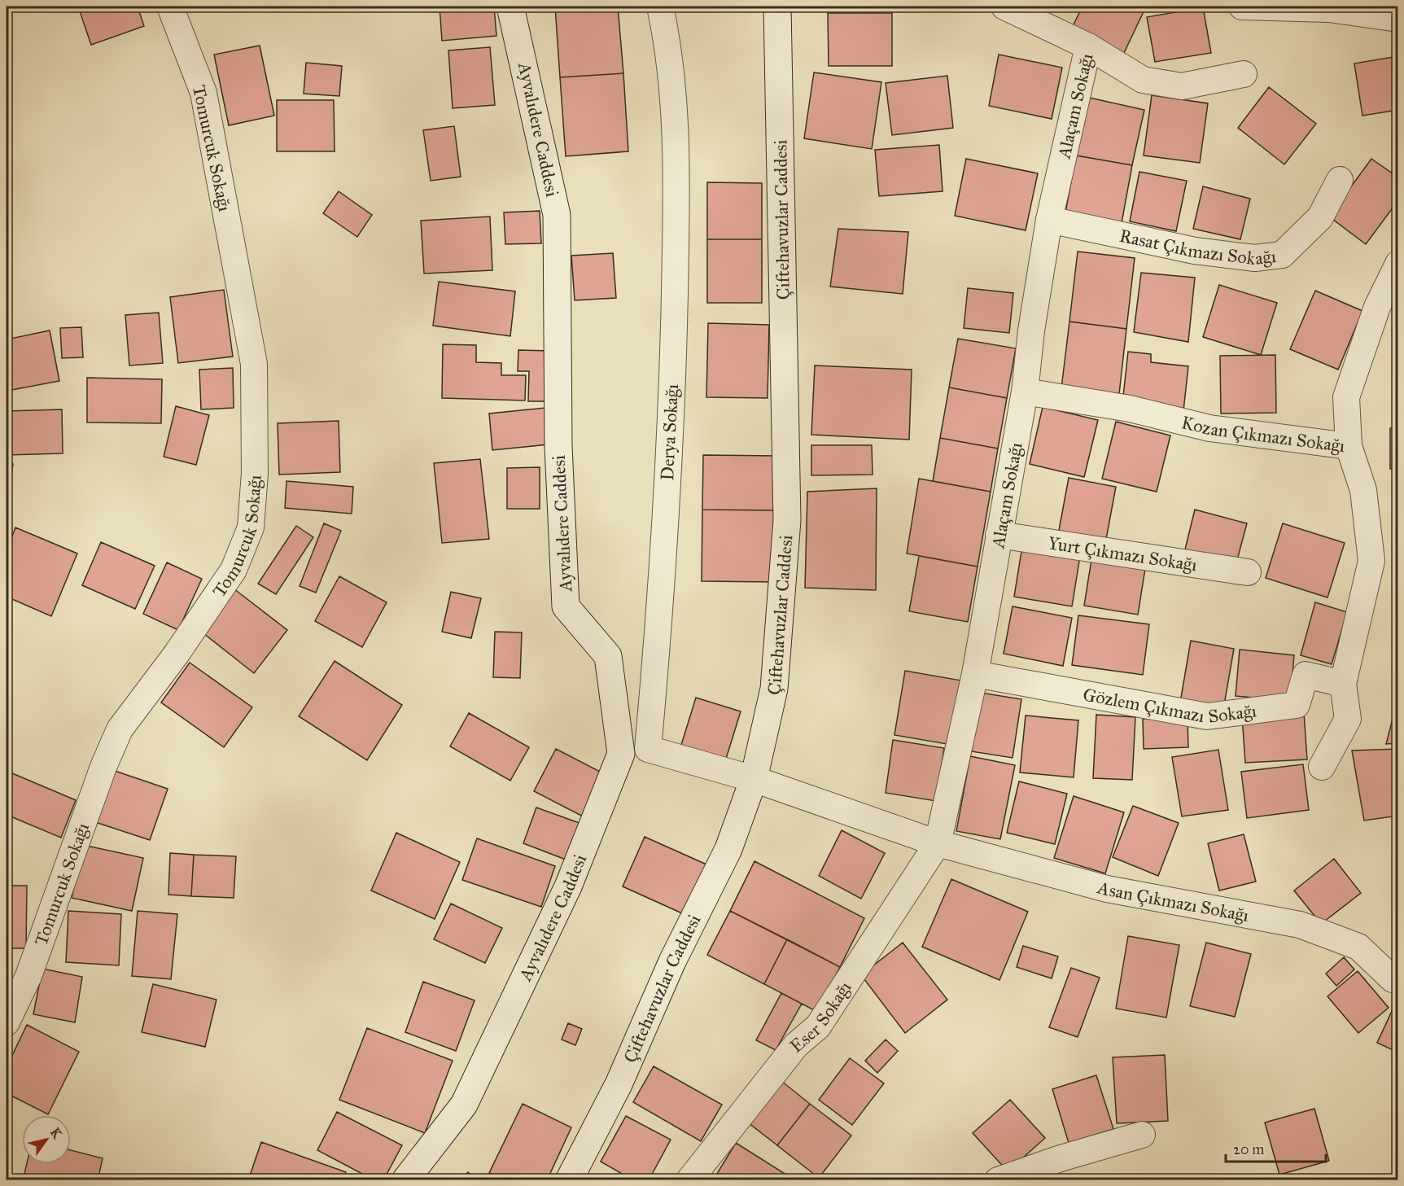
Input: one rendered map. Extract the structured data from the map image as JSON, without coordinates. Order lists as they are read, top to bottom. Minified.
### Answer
{"streets":{"street":["Alaçam Sokağı","Ayvalıdere Caddesi","Tomurcuk Sokağı","Çiftehavuzlar Caddesi","Rasat Çıkmazı Sokağı","Derya Sokağı","Kozan Çıkmazı Sokağı","Yurt Çıkmazı Sokağı","Gözlem Çıkmazı Sokağı","Asan Çıkmazı Sokağı","Eser Sokağı"]},"crossings":[["Alaçam Sokağı","Rasat Çıkmazı Sokağı"],["Alaçam Sokağı","Kozan Çıkmazı Sokağı"],["Alaçam Sokağı","Yurt Çıkmazı Sokağı"],["Alaçam Sokağı","Gözlem Çıkmazı Sokağı"],["Alaçam Sokağı","Asan Çıkmazı Sokağı"],["Alaçam Sokağı","Eser Sokağı"],["Kozan Çıkmazı Sokağı","Gözlem Çıkmazı Sokağı"],["Asan Çıkmazı Sokağı","Eser Sokağı"]],"scale_bar":"20 m","north":"top right"}
